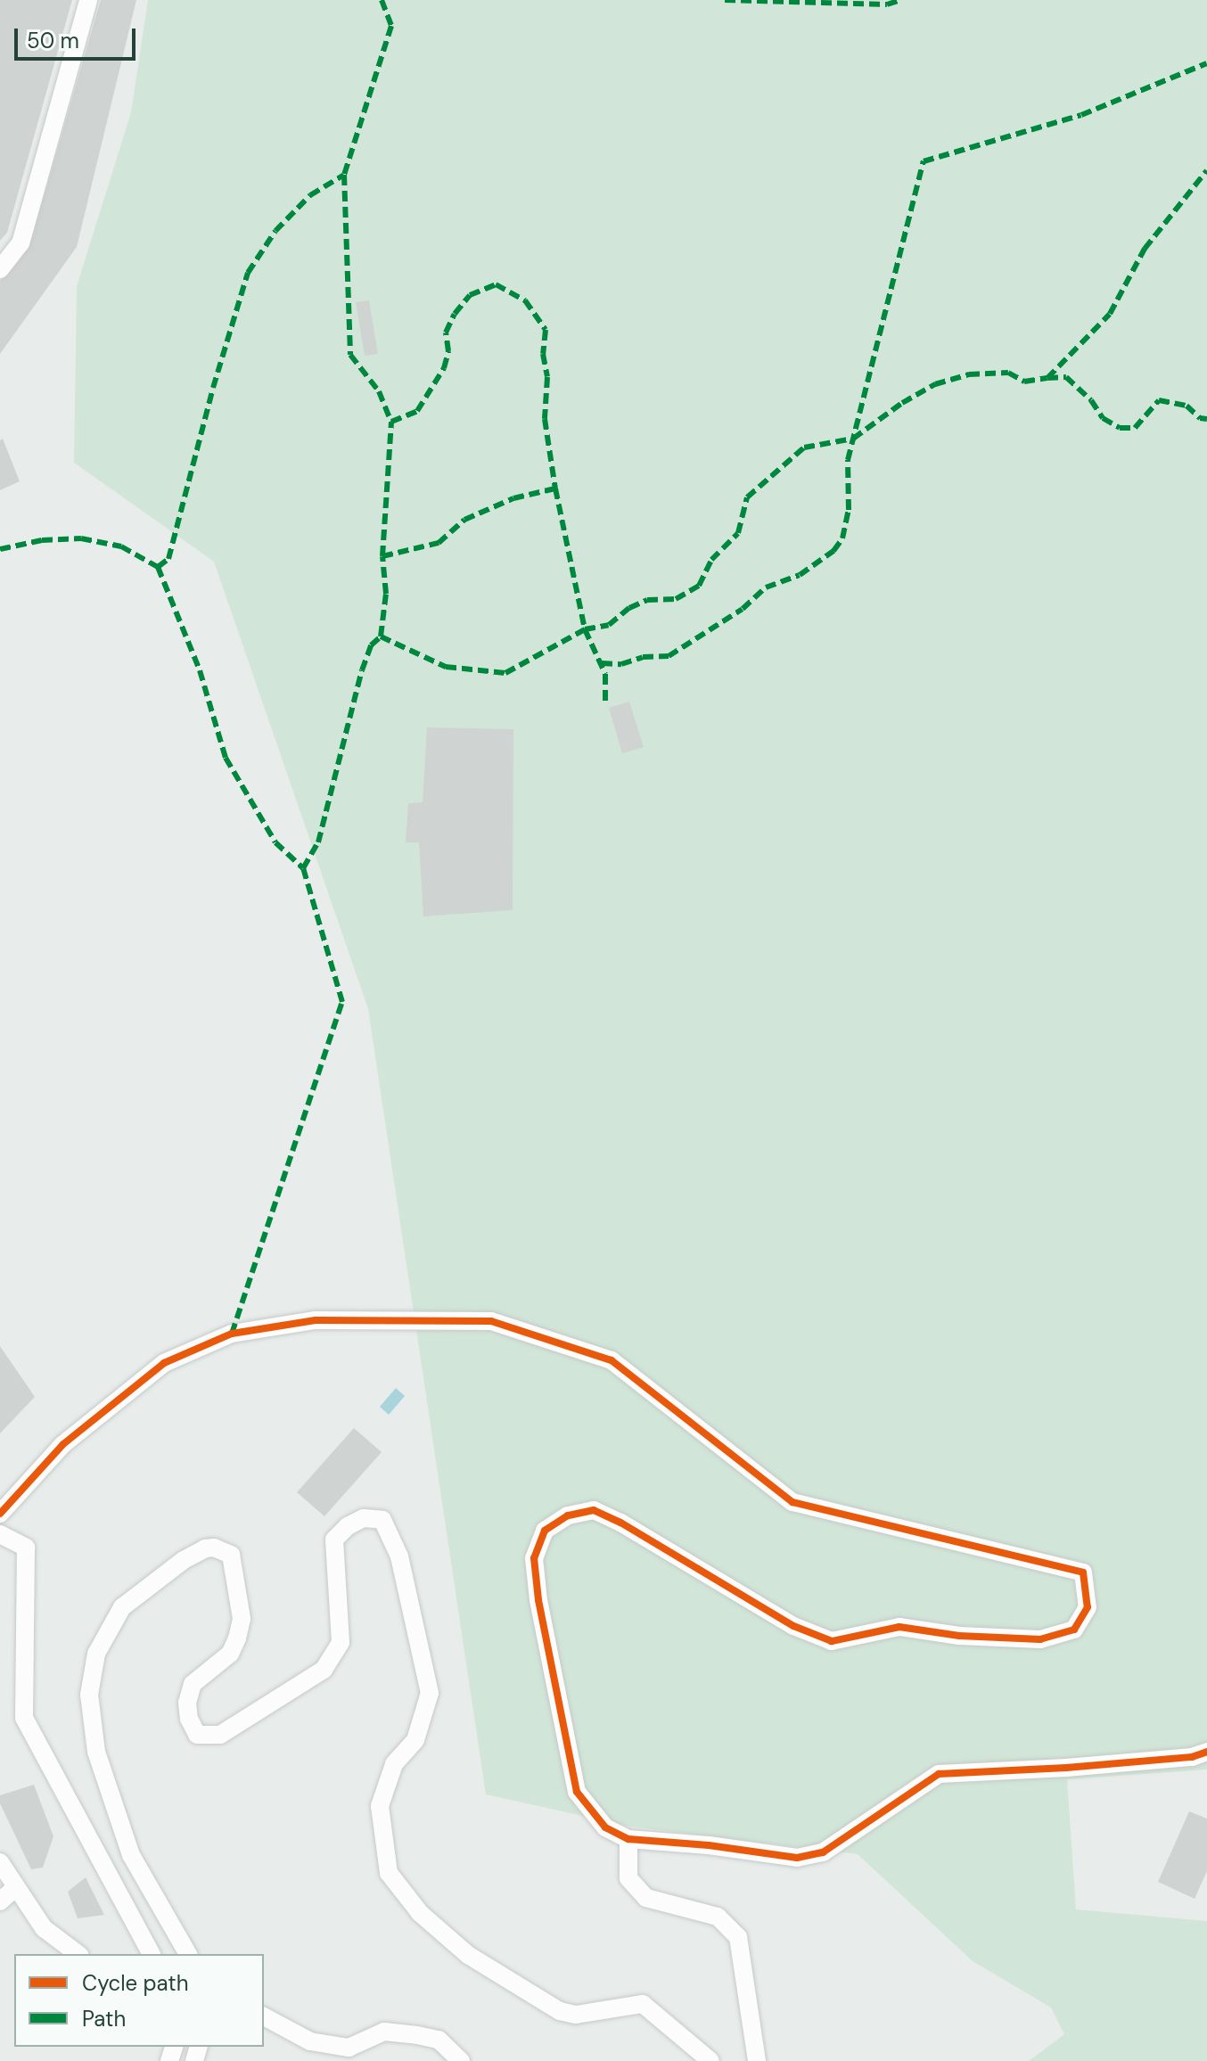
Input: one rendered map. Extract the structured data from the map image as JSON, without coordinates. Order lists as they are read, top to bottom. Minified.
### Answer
{"legend":["Cycle path","Path"],"scale_bar":"50 m"}
